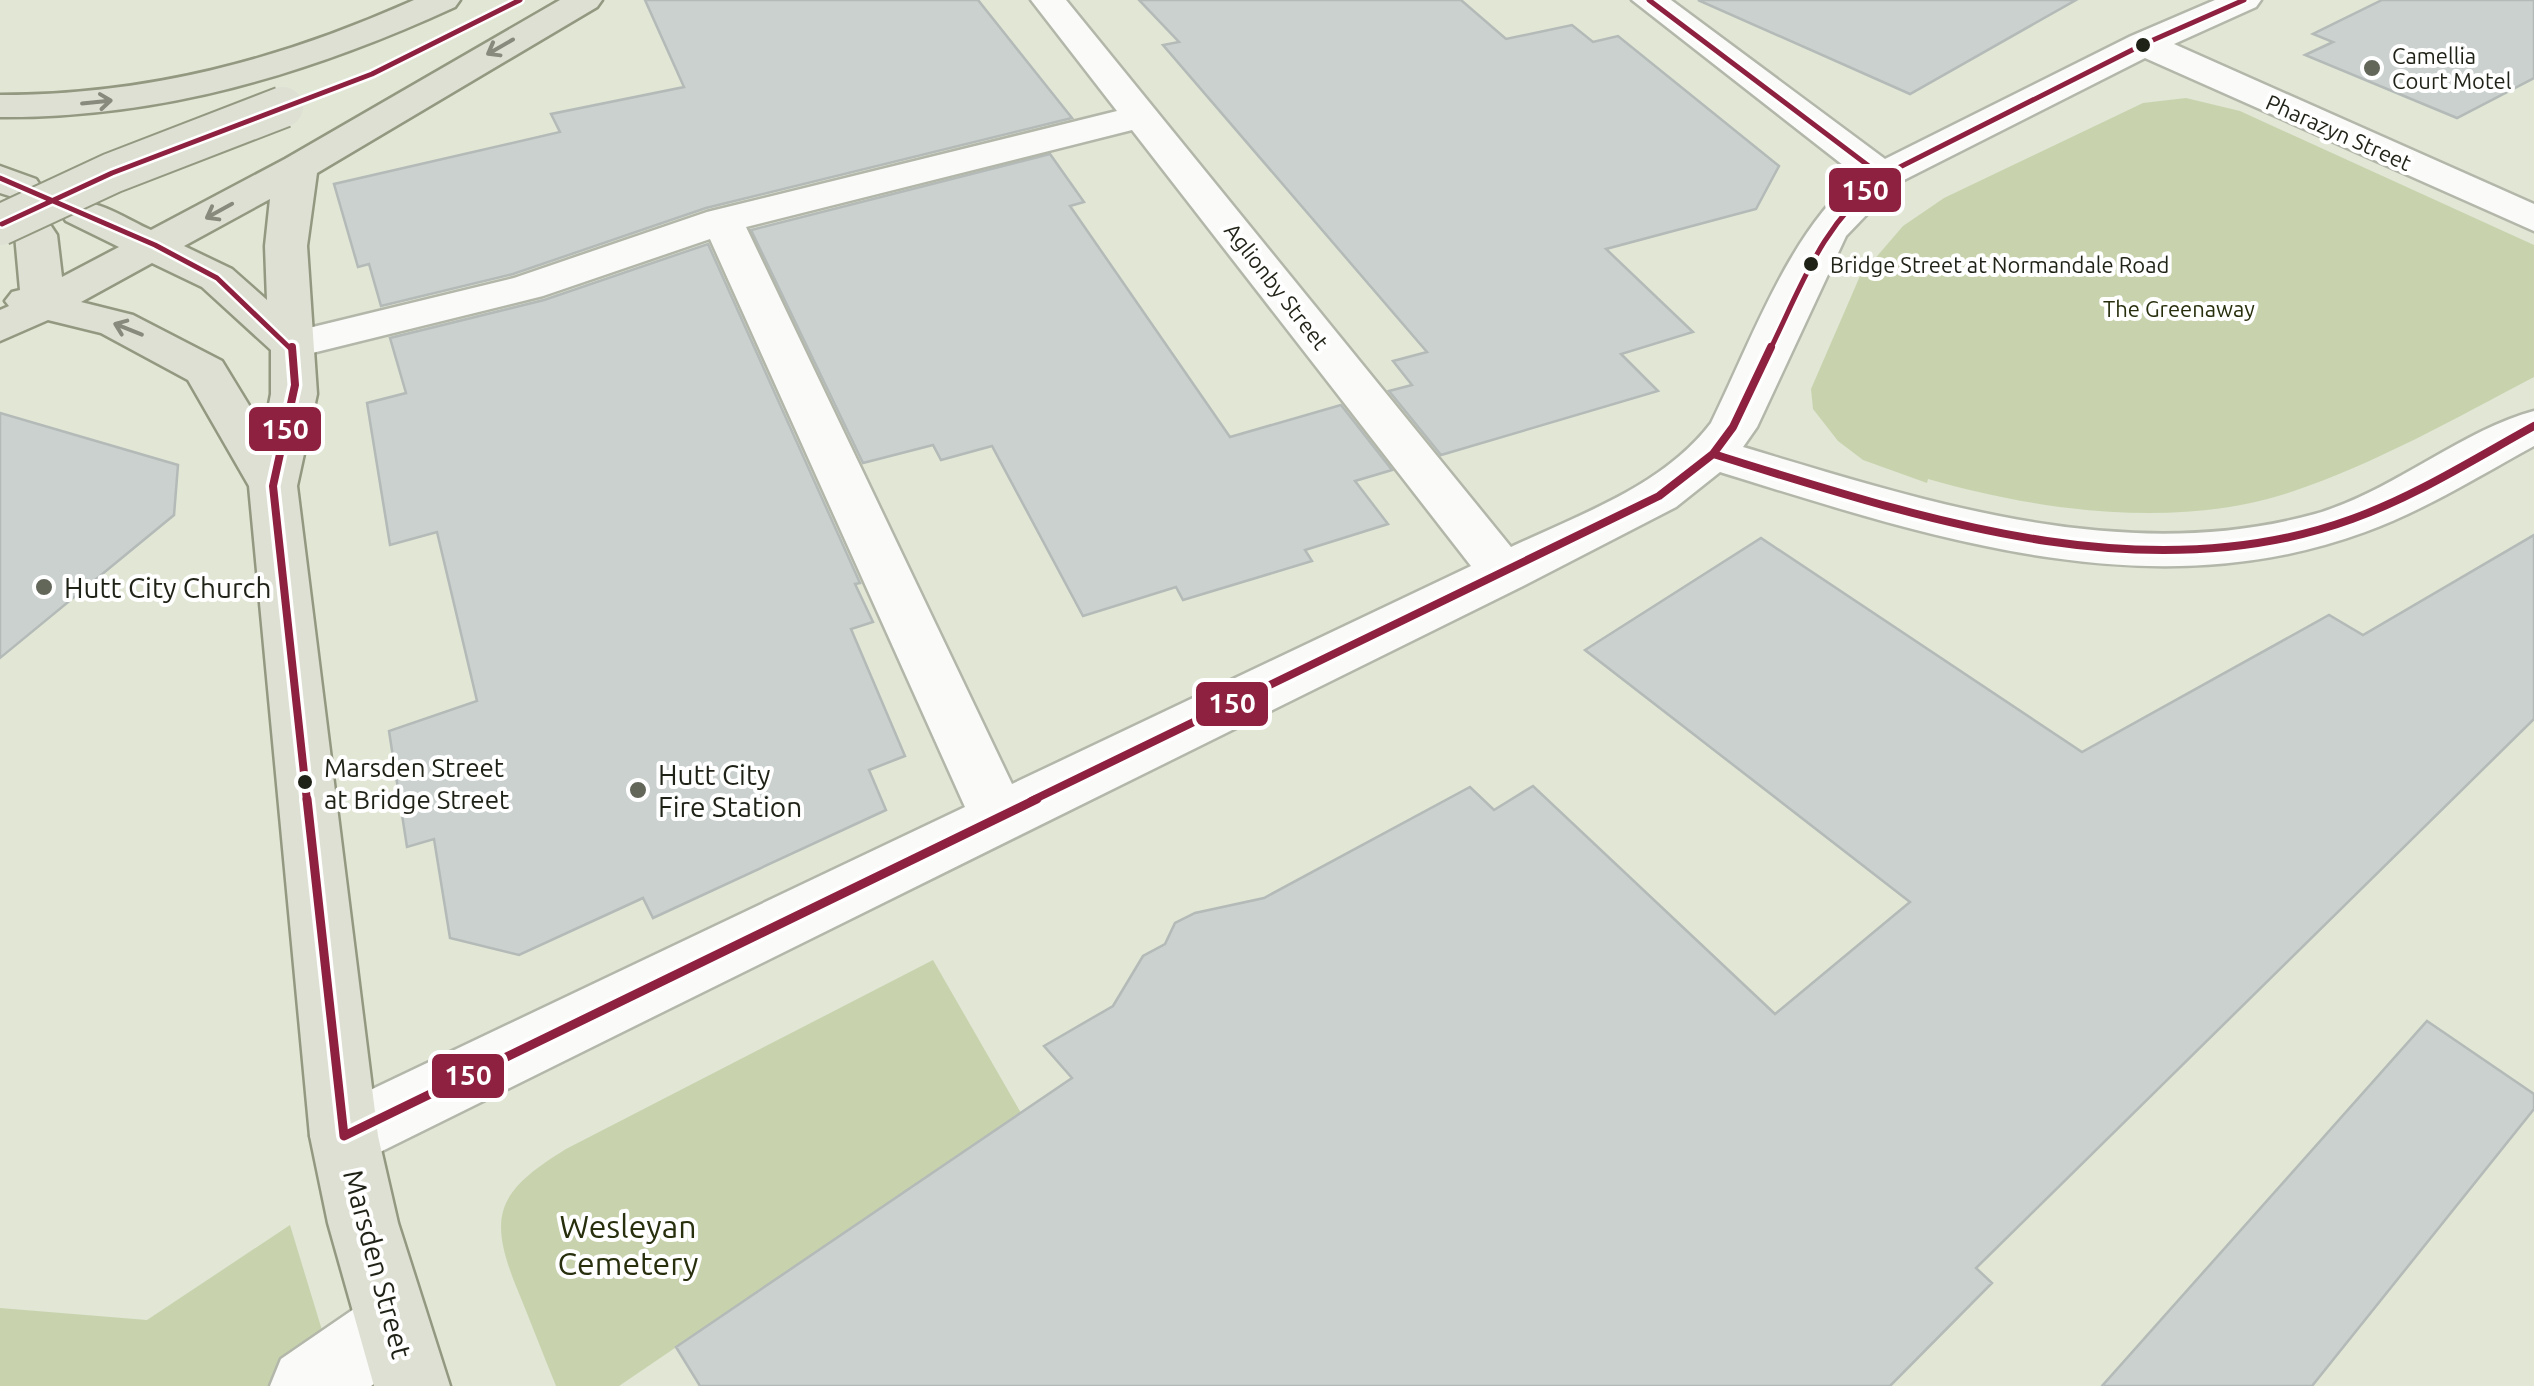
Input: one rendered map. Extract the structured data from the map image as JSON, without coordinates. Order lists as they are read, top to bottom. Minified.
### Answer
{"streets":{"main road":["Marsden Street"],"street":["Pharazyn Street","Aglionby Street"]},"parks":["The Greenaway","Wesleyan Cemetery"],"places":["Camellia Court Motel","Bridge Street at Normandale Road","Hutt City Church","Marsden Street at Bridge Street","Hutt City Fire Station"],"lines":["transit line 150"]}
